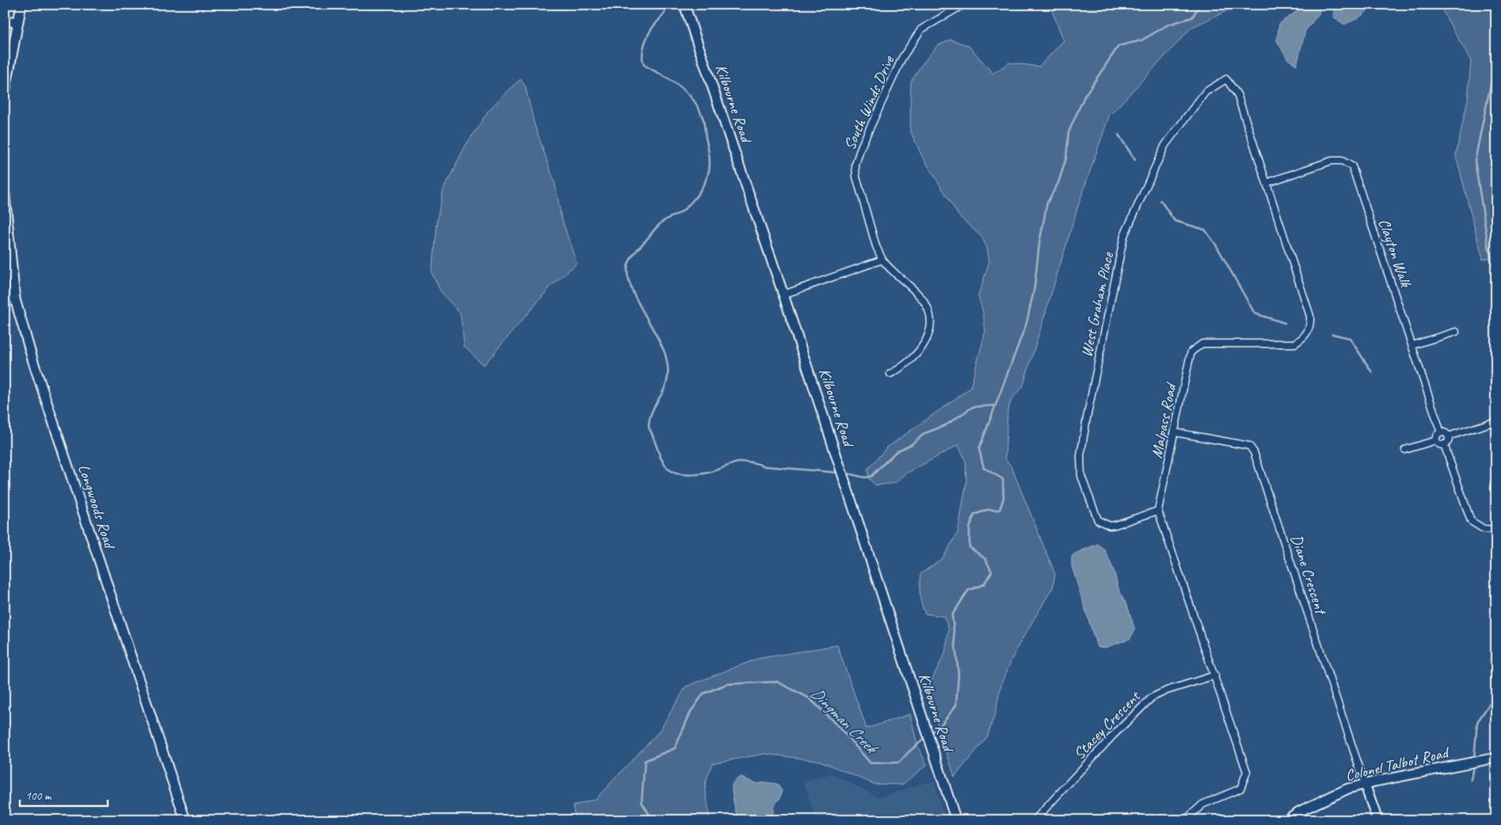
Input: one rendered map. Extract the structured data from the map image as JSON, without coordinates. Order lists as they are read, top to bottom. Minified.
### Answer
{"streets":{"main road":["Kilbourne Road","Longwoods Road","Colonel Talbot Road"],"street":["South Winds Drive","Clayton Walk","West Graham Place","Malpass Road","Diane Crescent","Stacey Crescent"]},"crossings":[["Clayton Walk","Malpass Road"],["West Graham Place","Malpass Road"],["Malpass Road","Diane Crescent"],["Diane Crescent","Colonel Talbot Road"]],"water":["Dingman Creek"],"scale_bar":"100 m"}
